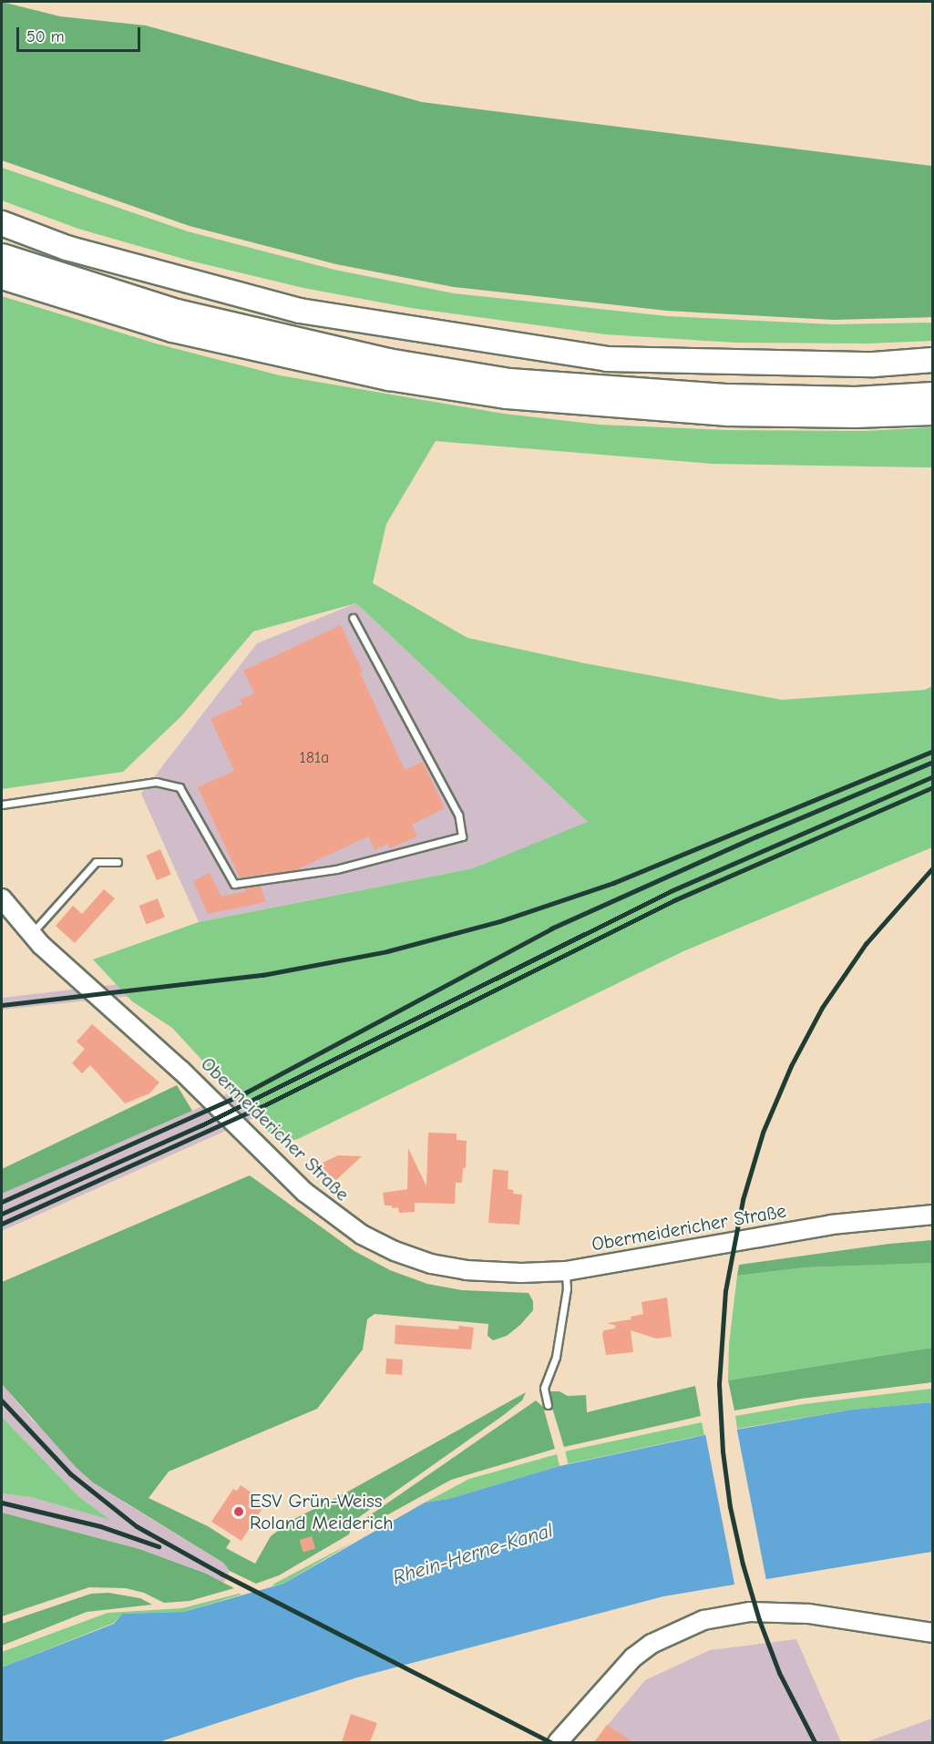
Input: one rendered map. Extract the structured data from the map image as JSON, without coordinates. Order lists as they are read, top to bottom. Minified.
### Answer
{"streets":{"main road":["Obermeidericher Straße"]},"water":["Rhein-Herne-Kanal"],"places":["ESV Grün-Weiss Roland Meiderich"],"house_numbers":["181a"],"scale_bar":"50 m"}
